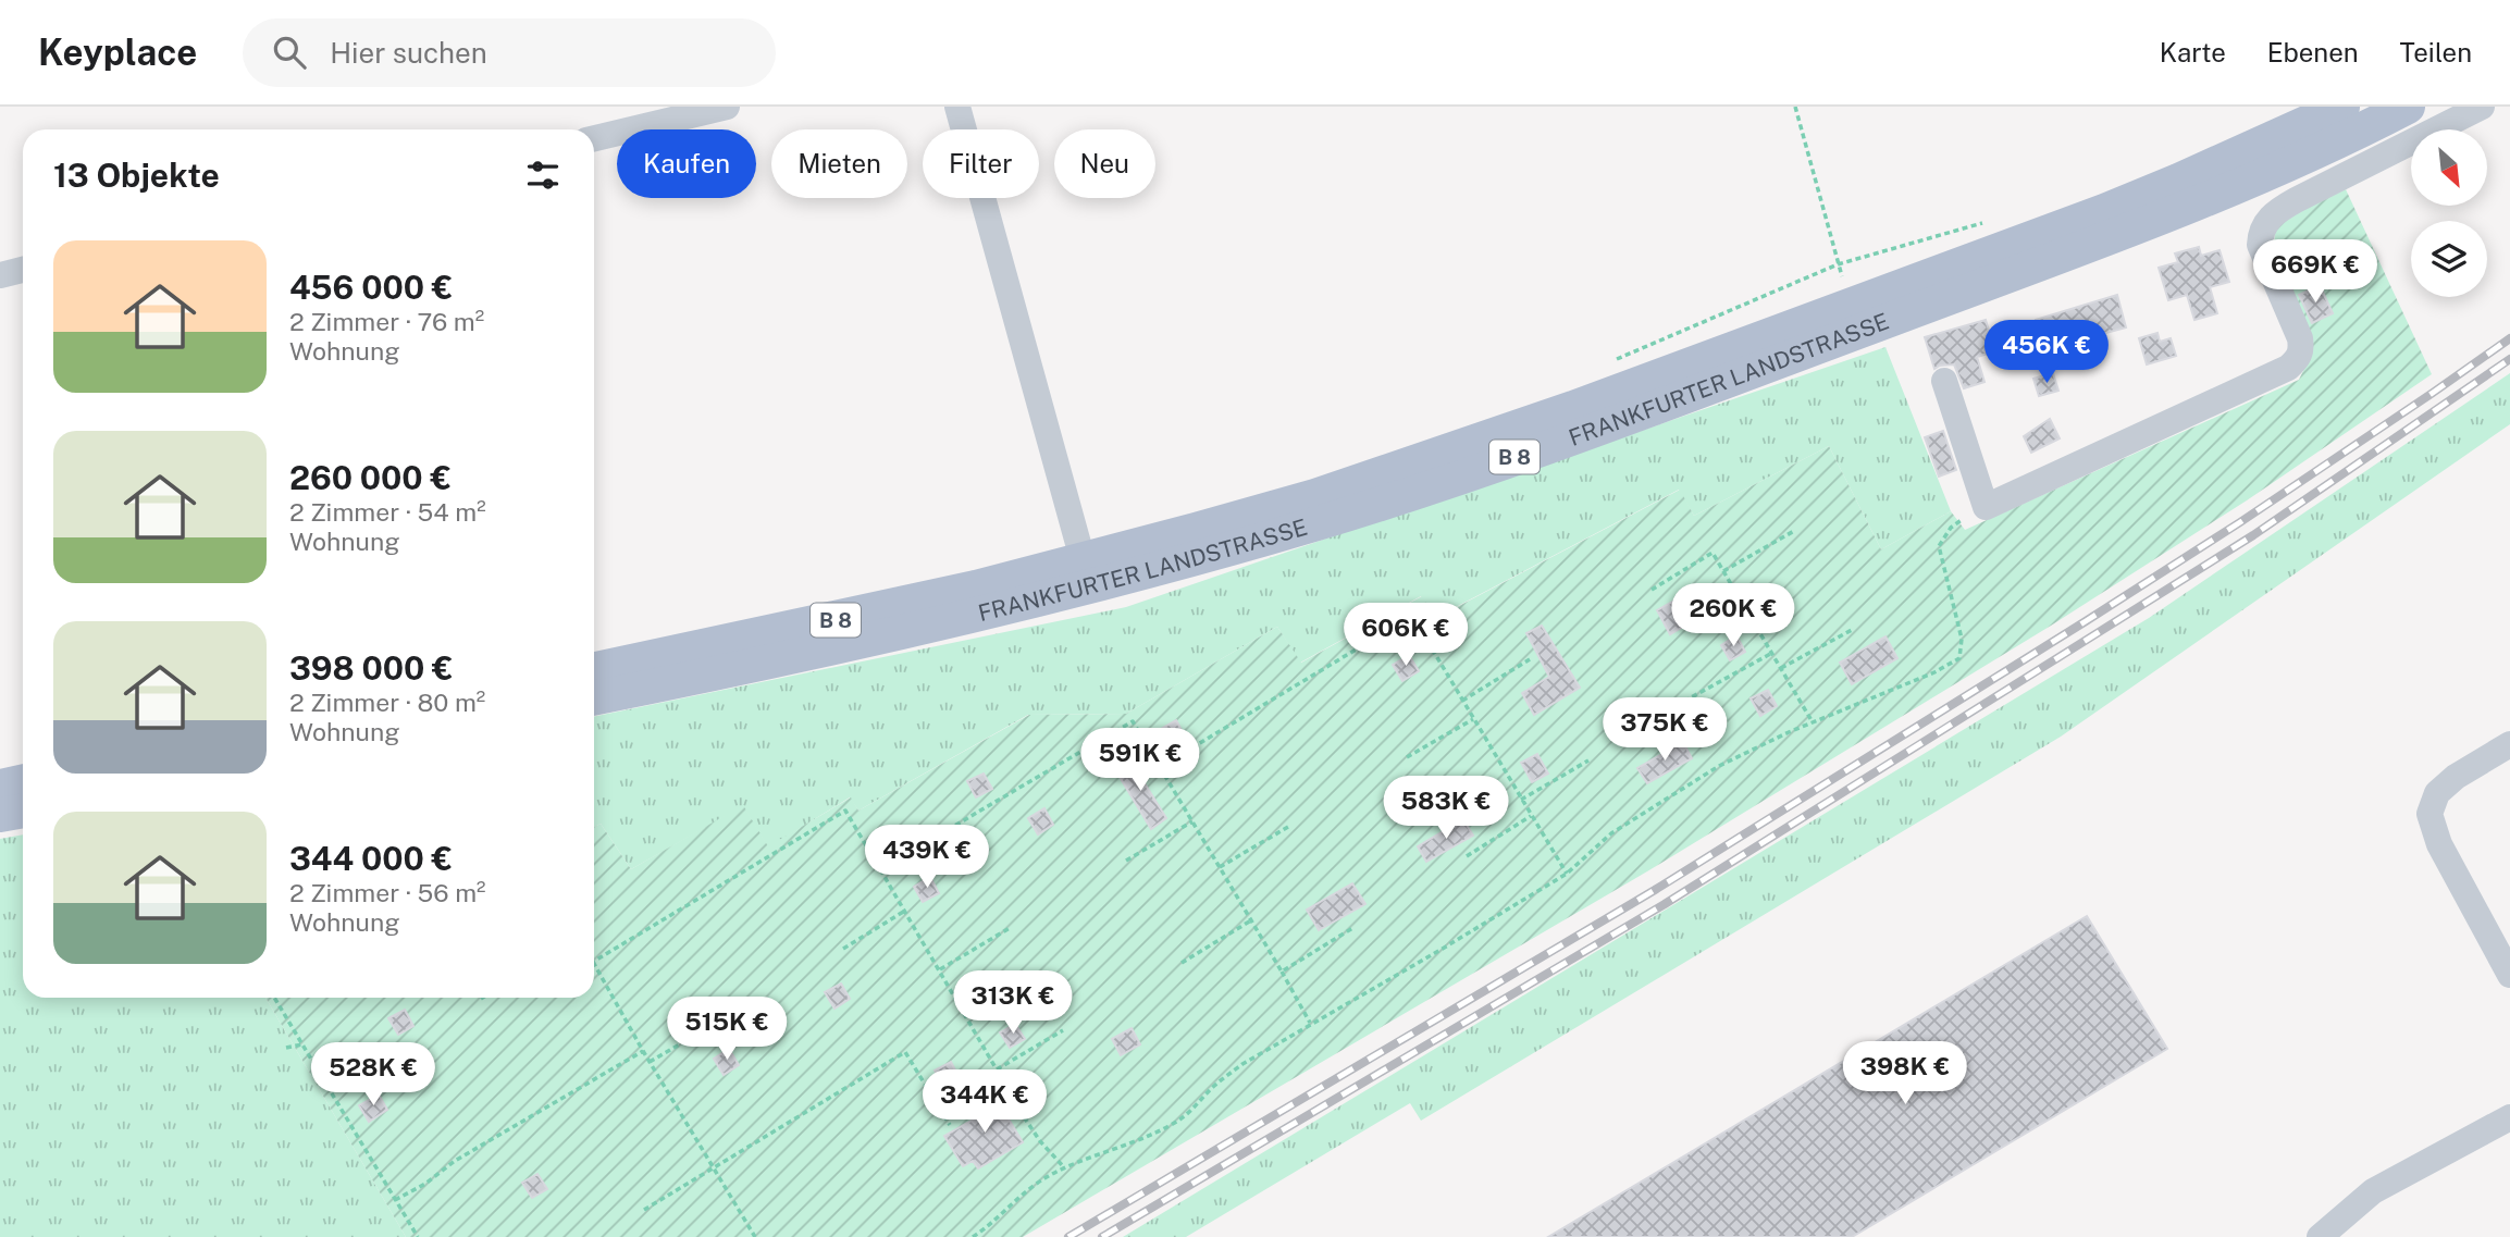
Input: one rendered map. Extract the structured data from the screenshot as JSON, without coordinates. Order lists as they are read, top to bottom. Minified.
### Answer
{"streets":{"main road":["FRANKFURTER LANDSTRASSE","B 8"]},"north":"bottom right","page":{"header":"Keyplace","search":"Hier suchen","nav":["Karte","Ebenen","Teilen"],"chip":["Kaufen","Mieten","Filter","Neu"],"heading":"13 Objekte","list":[{"name":"456 000 €","note":"2 Zimmer · 76 m² · Wohnung"},{"name":"260 000 €","note":"2 Zimmer · 54 m² · Wohnung"},{"name":"398 000 €","note":"2 Zimmer · 80 m² · Wohnung"},{"name":"344 000 €","note":"2 Zimmer · 56 m² · Wohnung"}],"price":["669K €","456K €","260K €","606K €","375K €","591K €","583K €","439K €","313K €","515K €","398K €","528K €","344K €"]}}
